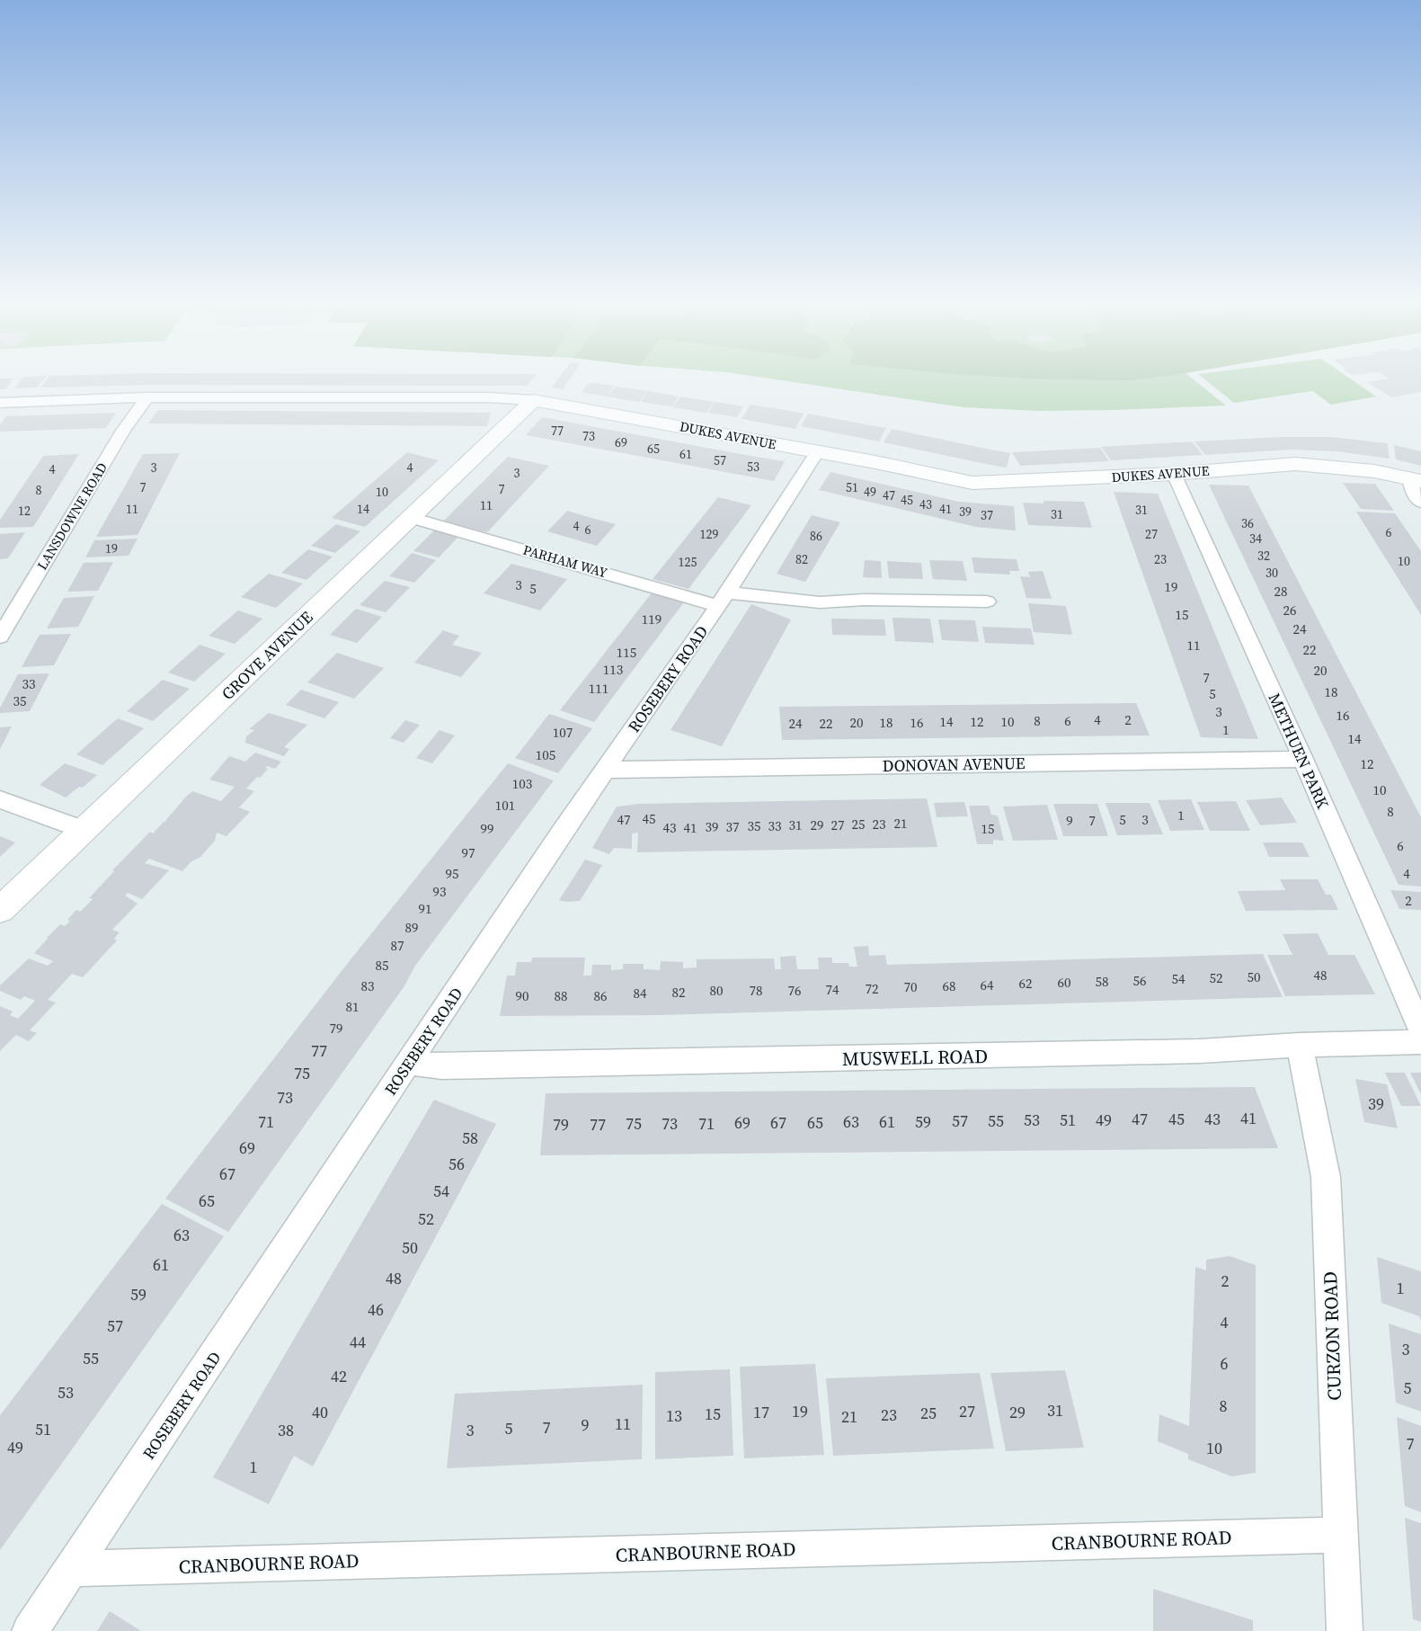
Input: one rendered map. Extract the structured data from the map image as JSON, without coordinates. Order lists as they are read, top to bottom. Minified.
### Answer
{"streets":{"street":["DUKES AVENUE","LANSDOWNE ROAD","PARHAM WAY","GROVE AVENUE","ROSEBERY ROAD","METHUEN PARK","DONOVAN AVENUE","MUSWELL ROAD","CURZON ROAD","CRANBOURNE ROAD"]},"crossings":[["DUKES AVENUE","LANSDOWNE ROAD"],["DUKES AVENUE","GROVE AVENUE"],["DUKES AVENUE","ROSEBERY ROAD"],["DUKES AVENUE","METHUEN PARK"],["PARHAM WAY","GROVE AVENUE"],["PARHAM WAY","ROSEBERY ROAD"],["ROSEBERY ROAD","DONOVAN AVENUE"],["ROSEBERY ROAD","MUSWELL ROAD"],["ROSEBERY ROAD","CRANBOURNE ROAD"],["METHUEN PARK","DONOVAN AVENUE"],["MUSWELL ROAD","CURZON ROAD"],["CURZON ROAD","CRANBOURNE ROAD"]],"house_numbers":["77","73","69","65","61","57","53","3","4","4","3","7","51","7","8","10","49","47","45","43","11","11","14","41","31","12","39","31","37","36","4","6","6","129","27","86","34","19","32","82","23","10","125","30","3","19","5","28","26","15","119","24","11","22","115","113","20","7","33","111","18","5","35","3","16","4","2","8","6","14","12","10","20","18","16","24","22","1","107","14","105","12","103","10","101","8","1","45","47","5","3","9","7","21","25","23","31","29","27","35","33","39","37","43","41","99","15","6","97","95","4","93","2","91","89","87","85","48","50","52","54","56","58","60","62","64","83","68","70","72","74","80","78","76","82","84","90","88","86","81","79","77","75","73","39","41","47","45","43","53","51","49","57","55","71","63","61","59","69","67","65","75","73","71","79","77","58","69","56","67","54","65","52","63","50","61","48","2","1","59","46","4","57","44","3","55","6","42","5","53","8","31","19","27","40","17","29","25","15","23","13","21","11","9","7","5","51","38","3","7","49","10","1"]}
